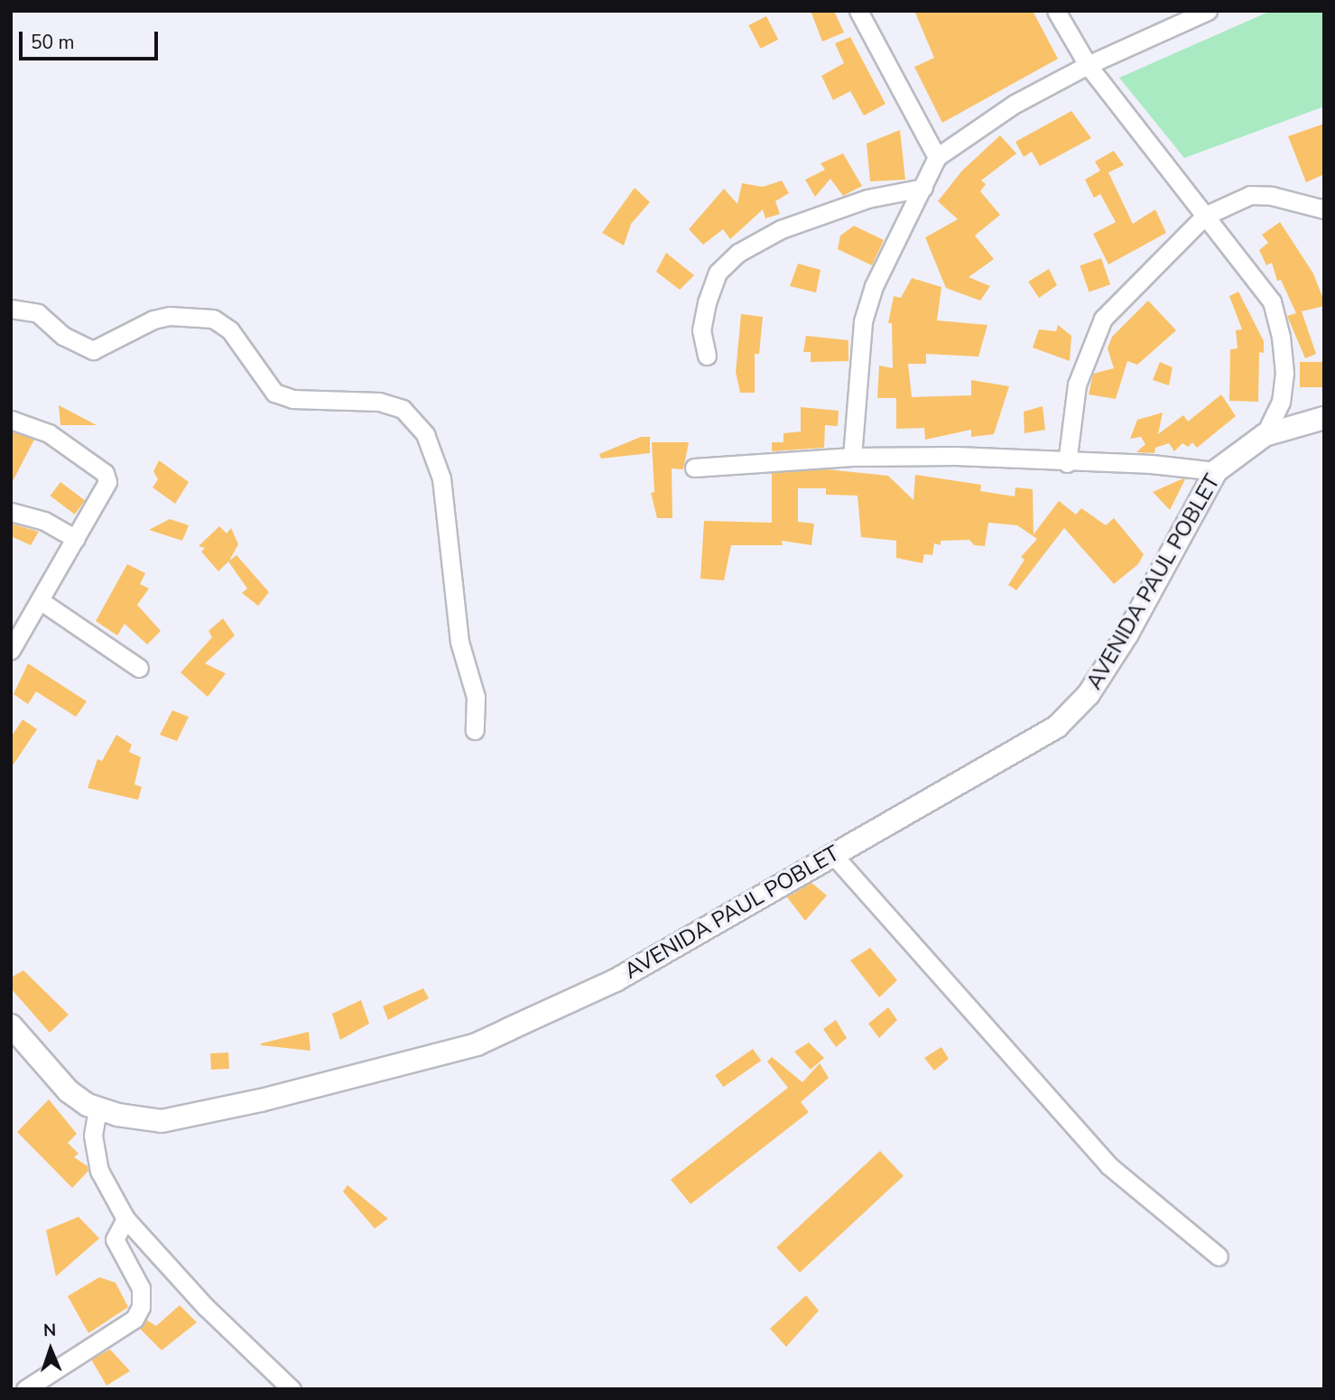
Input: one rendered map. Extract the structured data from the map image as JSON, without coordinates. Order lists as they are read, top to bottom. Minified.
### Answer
{"streets":{"main road":["AVENIDA PAUL POBLET"]},"scale_bar":"50 m","north":"top"}
